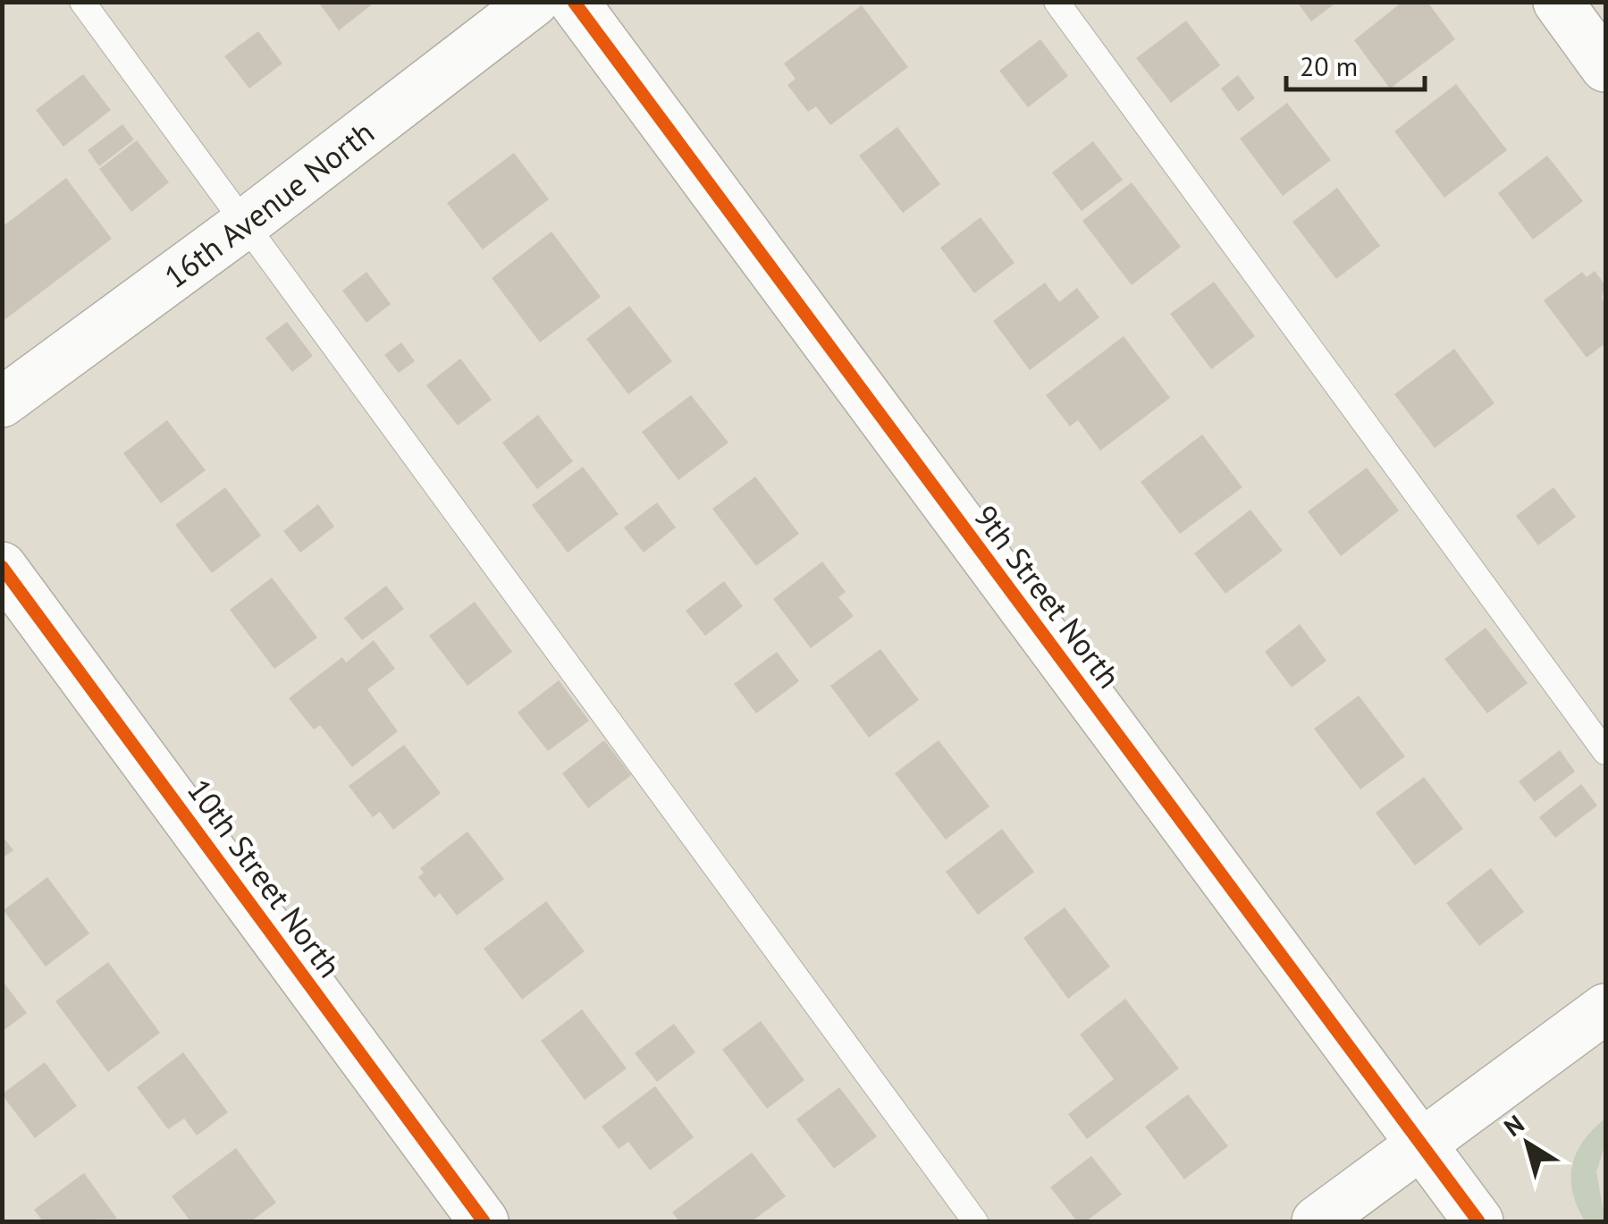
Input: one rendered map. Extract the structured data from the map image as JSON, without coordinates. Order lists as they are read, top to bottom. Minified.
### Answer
{"streets":{"street":["16th Avenue North","9th Street North","10th Street North"]},"scale_bar":"20 m","north":"top left"}
